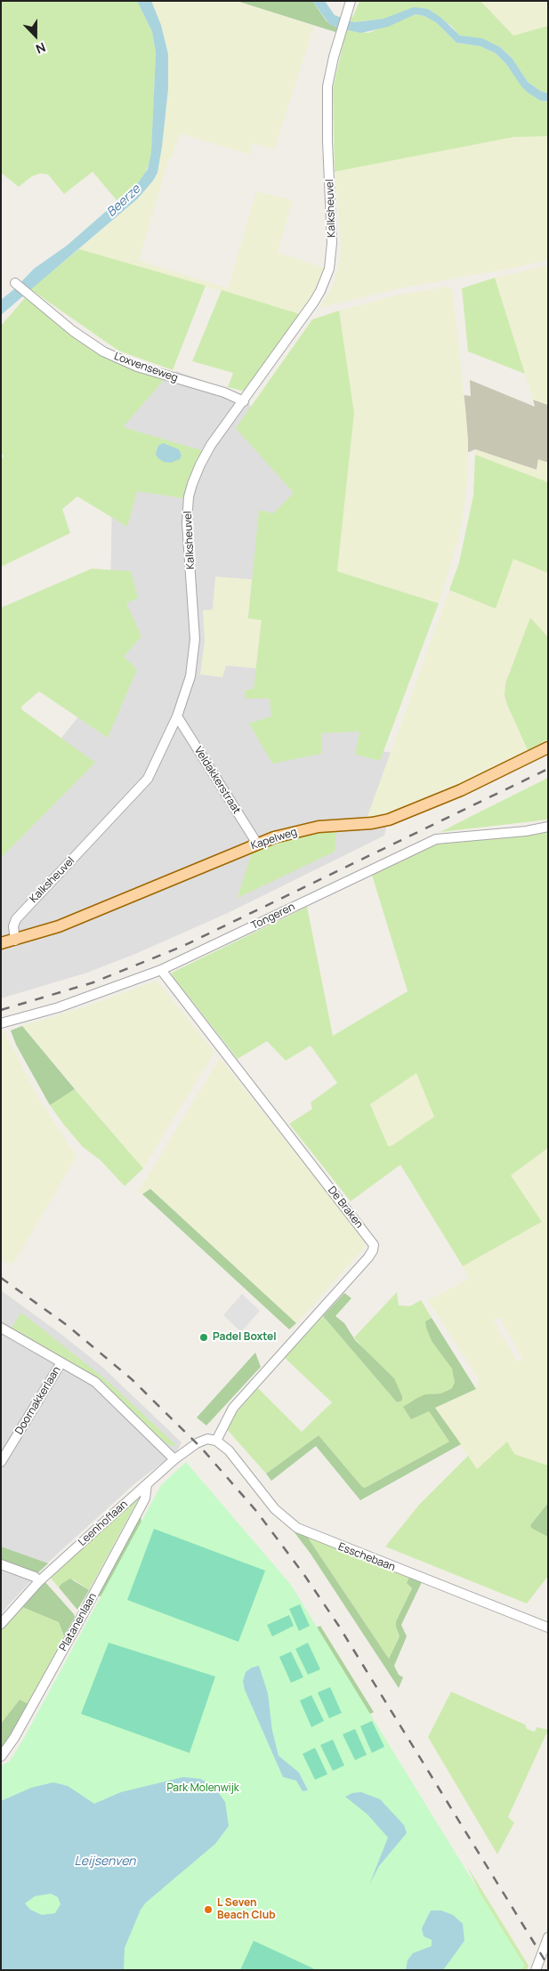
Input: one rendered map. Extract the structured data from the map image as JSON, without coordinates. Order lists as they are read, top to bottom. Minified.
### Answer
{"streets":{"main road":["Kapelweg"],"street":["Kalksheuvel","Loxvenseweg","Veldakkerstraat","Tongeren","De Braken","Doornakkerlaan","Leenhoflaan","Esschebaan","Platanenlaan"]},"crossings":[["Kalksheuvel","Loxvenseweg"],["Kalksheuvel","Veldakkerstraat"],["Kalksheuvel","Kapelweg"],["Veldakkerstraat","Kapelweg"],["Tongeren","De Braken"],["De Braken","Leenhoflaan"],["De Braken","Esschebaan"],["Leenhoflaan","Esschebaan"],["Leenhoflaan","Platanenlaan"]],"water":["Beerze","Leijsenven"],"parks":["Park Molenwijk"],"places":["Padel Boxtel","L Seven Beach Club"],"north":"bottom"}
